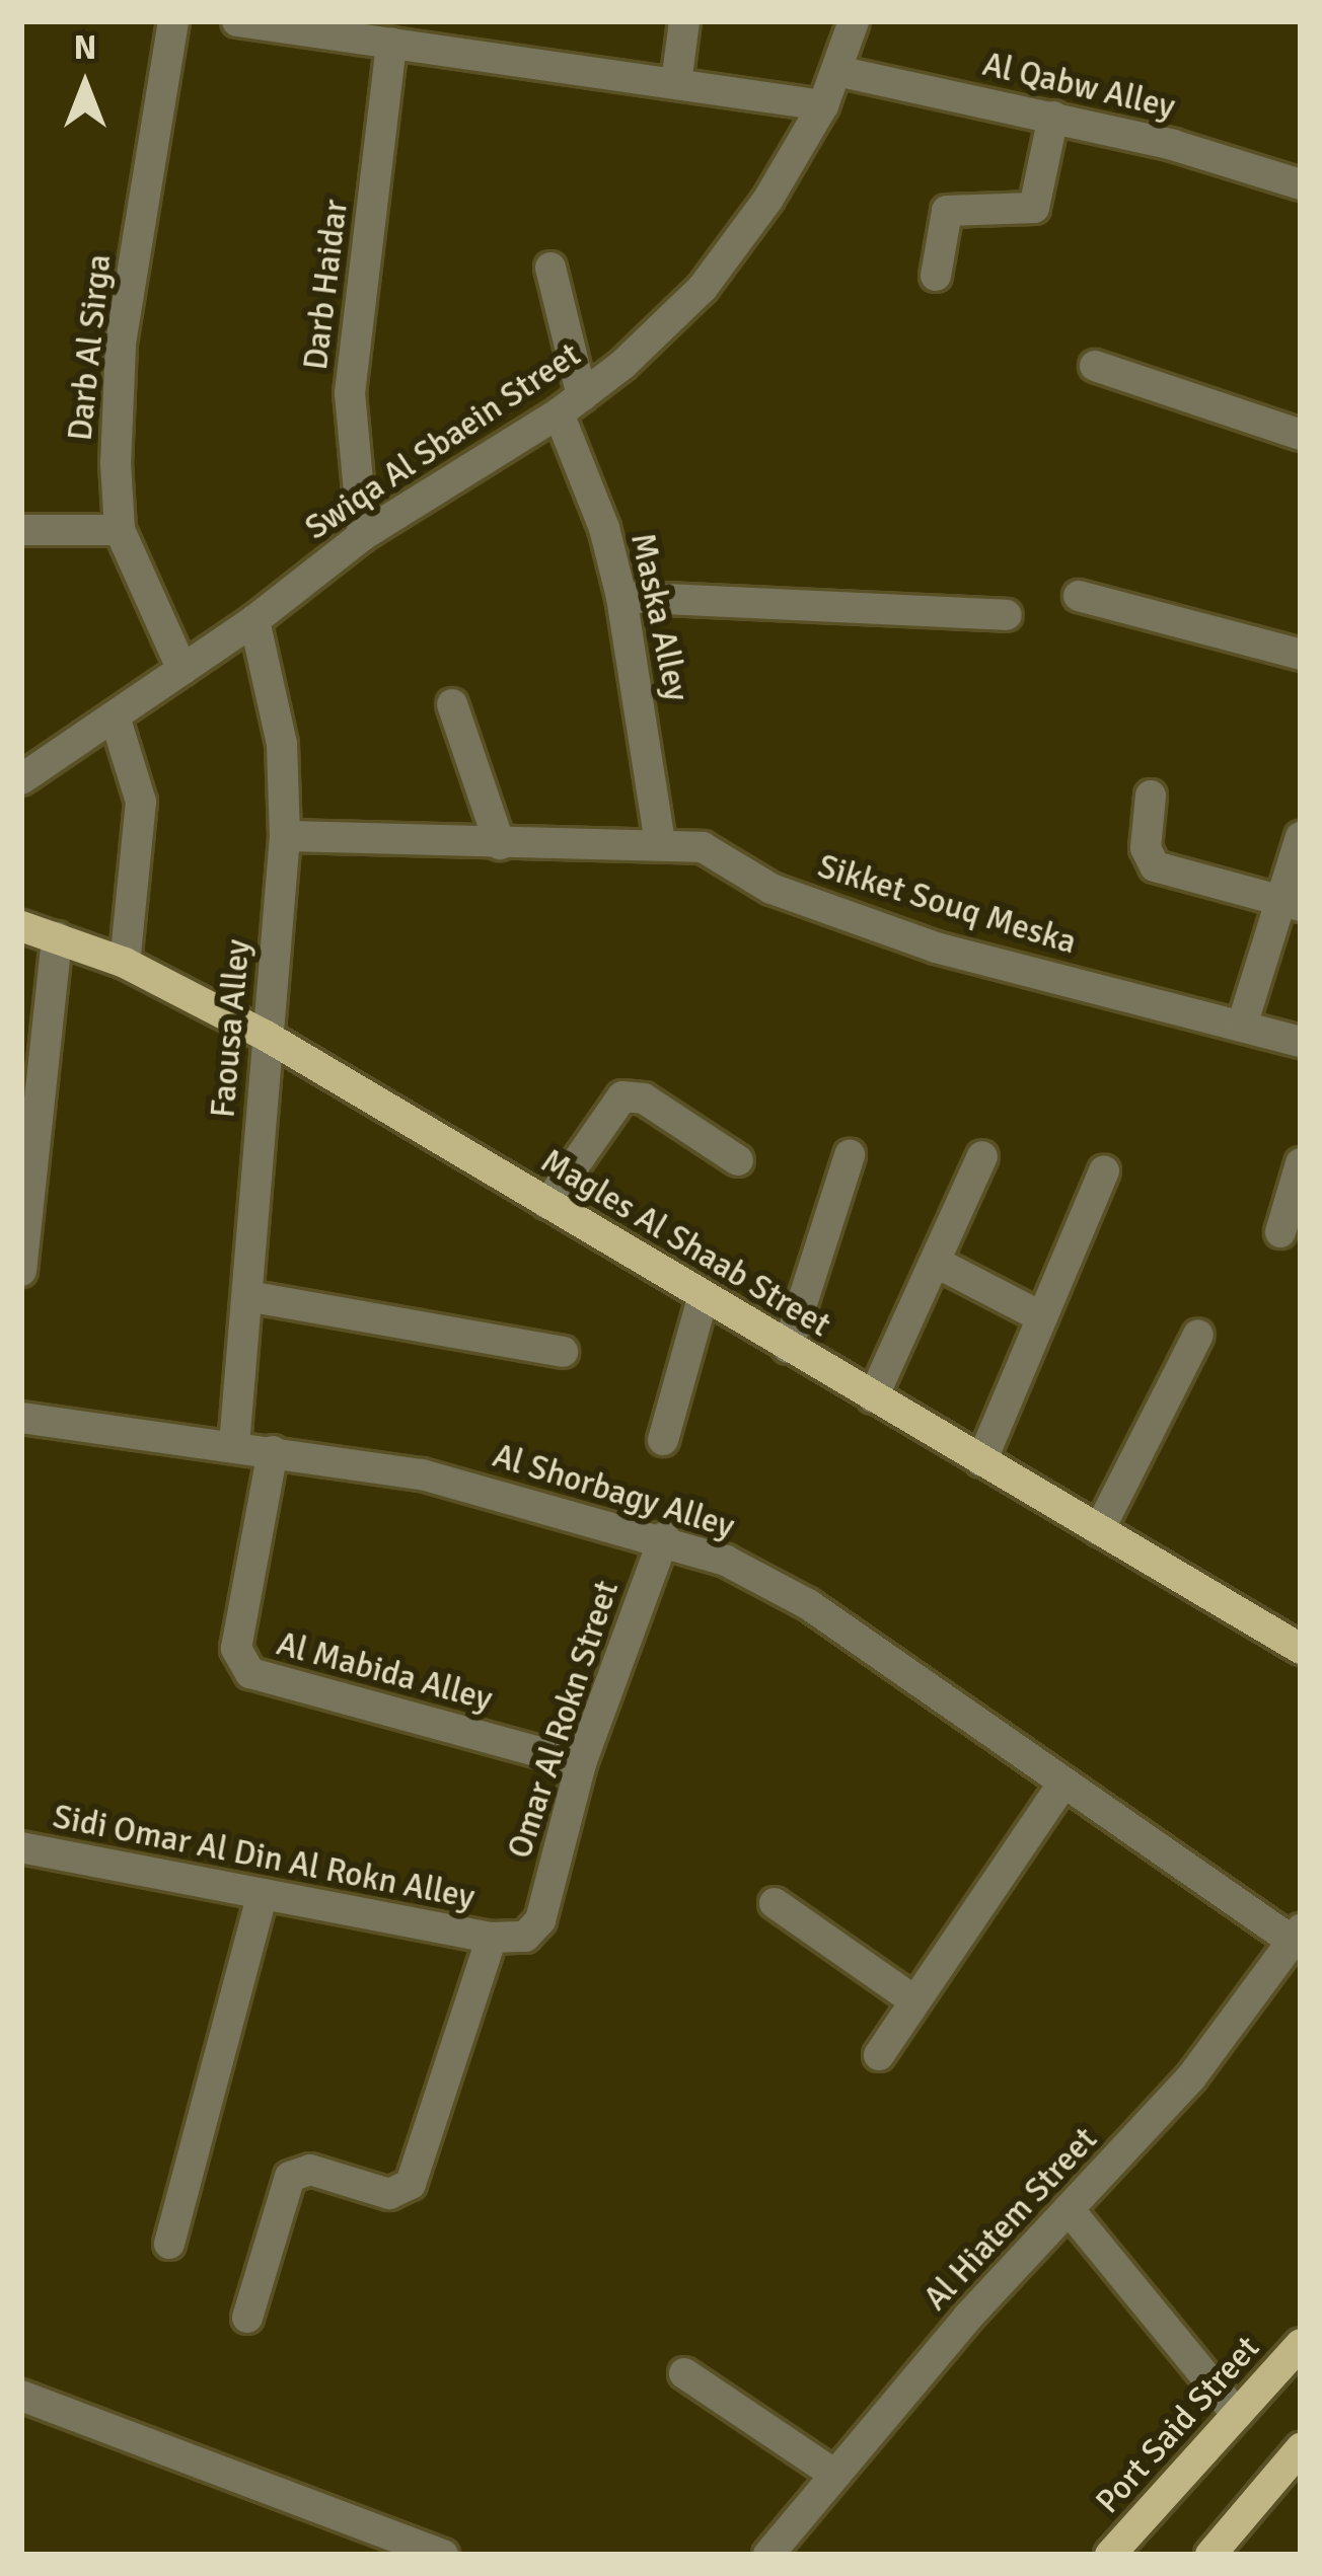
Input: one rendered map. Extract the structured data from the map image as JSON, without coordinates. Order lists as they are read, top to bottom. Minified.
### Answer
{"streets":{"main road":["Magles Al Shaab Street","Port Said Street"],"street":["Al Qabw Alley","Darb Haidar","Darb Al Sirga","Swiqa Al Sbaein Street","Maska Alley","Sikket Souq Meska","Faousa Alley","Al Shorbagy Alley","Al Mabida Alley","Omar Al Rokn Street","Sidi Omar Al Din Al Rokn Alley","Al Hiatem Street"]},"crossings":[["Al Qabw Alley","Swiqa Al Sbaein Street"],["Darb Haidar","Swiqa Al Sbaein Street"],["Darb Al Sirga","Swiqa Al Sbaein Street"],["Swiqa Al Sbaein Street","Maska Alley"],["Swiqa Al Sbaein Street","Faousa Alley"],["Maska Alley","Sikket Souq Meska"],["Sikket Souq Meska","Faousa Alley"],["Faousa Alley","Magles Al Shaab Street"],["Faousa Alley","Al Shorbagy Alley"],["Al Shorbagy Alley","Al Mabida Alley"],["Al Shorbagy Alley","Omar Al Rokn Street"],["Al Shorbagy Alley","Al Hiatem Street"],["Al Mabida Alley","Omar Al Rokn Street"],["Omar Al Rokn Street","Sidi Omar Al Din Al Rokn Alley"]],"north":"top"}
